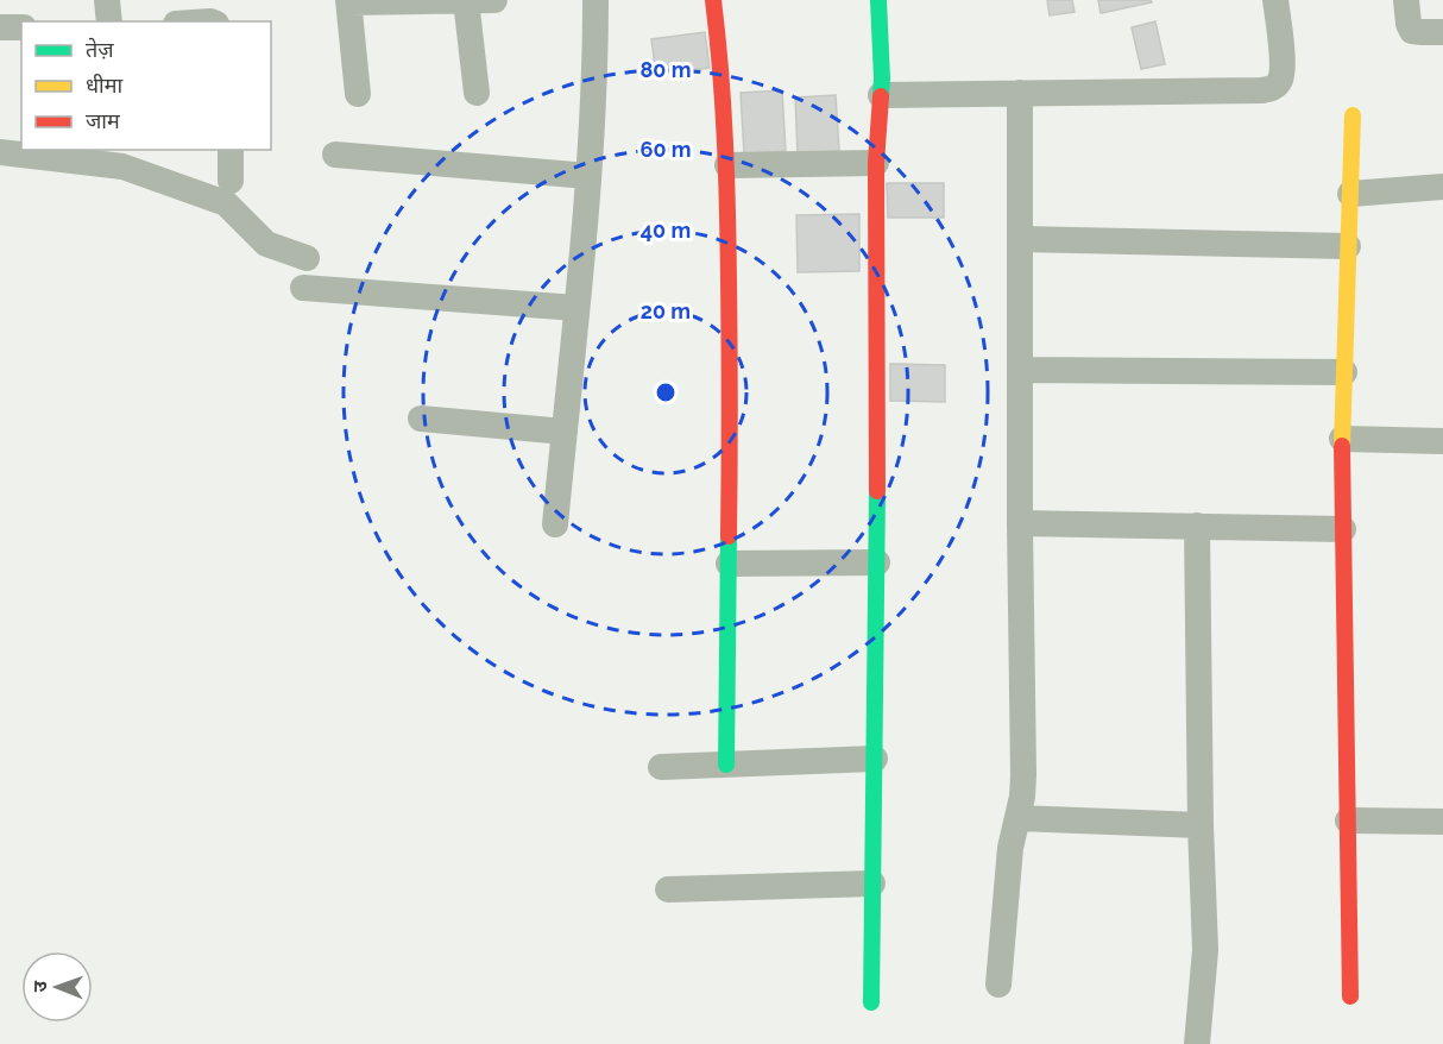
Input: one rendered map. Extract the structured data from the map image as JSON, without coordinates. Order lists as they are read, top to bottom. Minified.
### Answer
{"legend":["तेज़","धीमा","जाम"],"north":"left","rings":["80 m","60 m","40 m","20 m"]}
